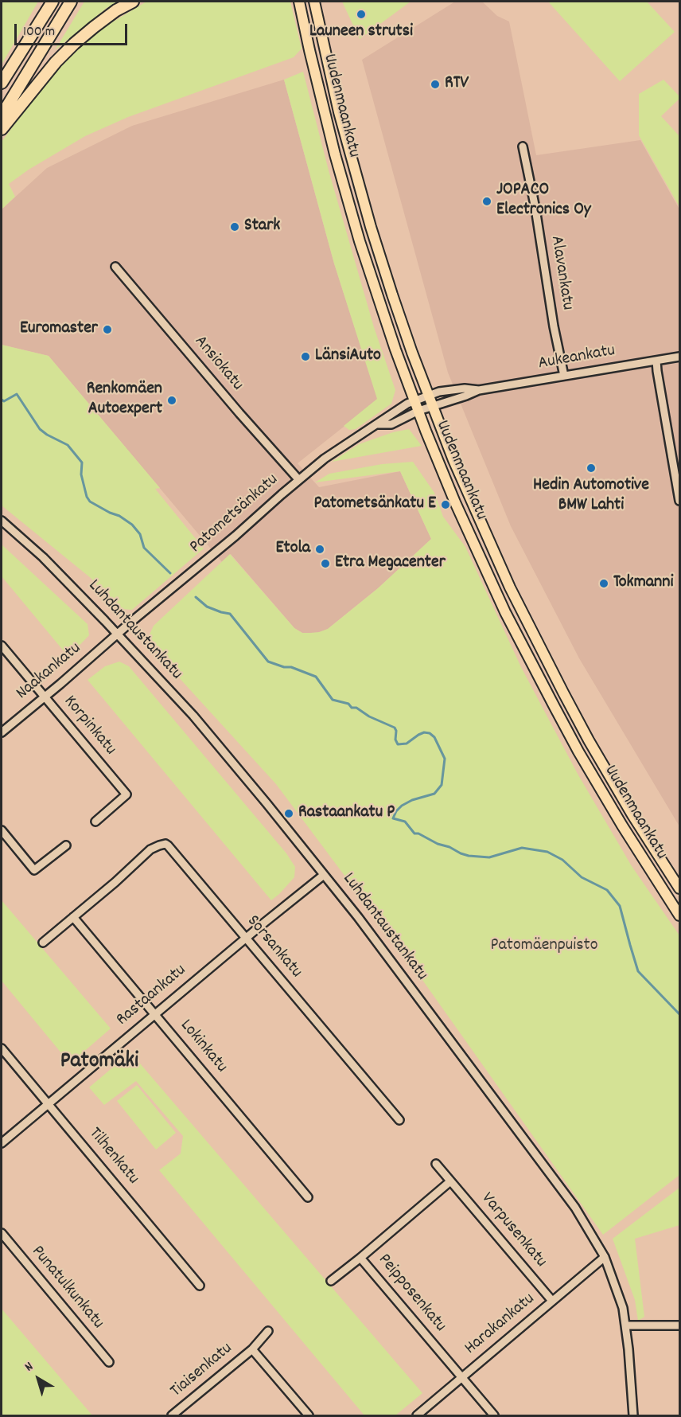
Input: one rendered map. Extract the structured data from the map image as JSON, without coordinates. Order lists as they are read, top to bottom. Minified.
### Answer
{"streets":{"main road":["Uudenmaankatu"],"street":["Alavankatu","Aukeankatu","Ansiokatu","Patometsänkatu","Luhdantaustankatu","Naakankatu","Korpinkatu","Sorsankatu","Rastaankatu","Lokinkatu","Tilhenkatu","Varpusenkatu","Punatulkunkatu","Peipposenkatu","Harakankatu","Tiaisenkatu"]},"crossings":[["Uudenmaankatu","Aukeankatu"],["Uudenmaankatu","Patometsänkatu"],["Alavankatu","Aukeankatu"],["Aukeankatu","Patometsänkatu"],["Ansiokatu","Patometsänkatu"],["Patometsänkatu","Luhdantaustankatu"],["Patometsänkatu","Naakankatu"],["Luhdantaustankatu","Naakankatu"],["Luhdantaustankatu","Rastaankatu"],["Luhdantaustankatu","Harakankatu"],["Naakankatu","Korpinkatu"],["Sorsankatu","Rastaankatu"],["Sorsankatu","Lokinkatu"],["Rastaankatu","Lokinkatu"],["Rastaankatu","Tilhenkatu"],["Varpusenkatu","Harakankatu"],["Peipposenkatu","Harakankatu"]],"districts":["Patomäki"],"parks":["Patomäenpuisto"],"places":["Launeen strutsi","RTV","JOPACO Electronics Oy","Stark","Euromaster","LänsiAuto","Renkomäen Autoexpert","Hedin Automotive BMW Lahti","Patometsänkatu E","Etola","Etra Megacenter","Tokmanni","Rastaankatu P"],"scale_bar":"100 m","north":"top left"}
